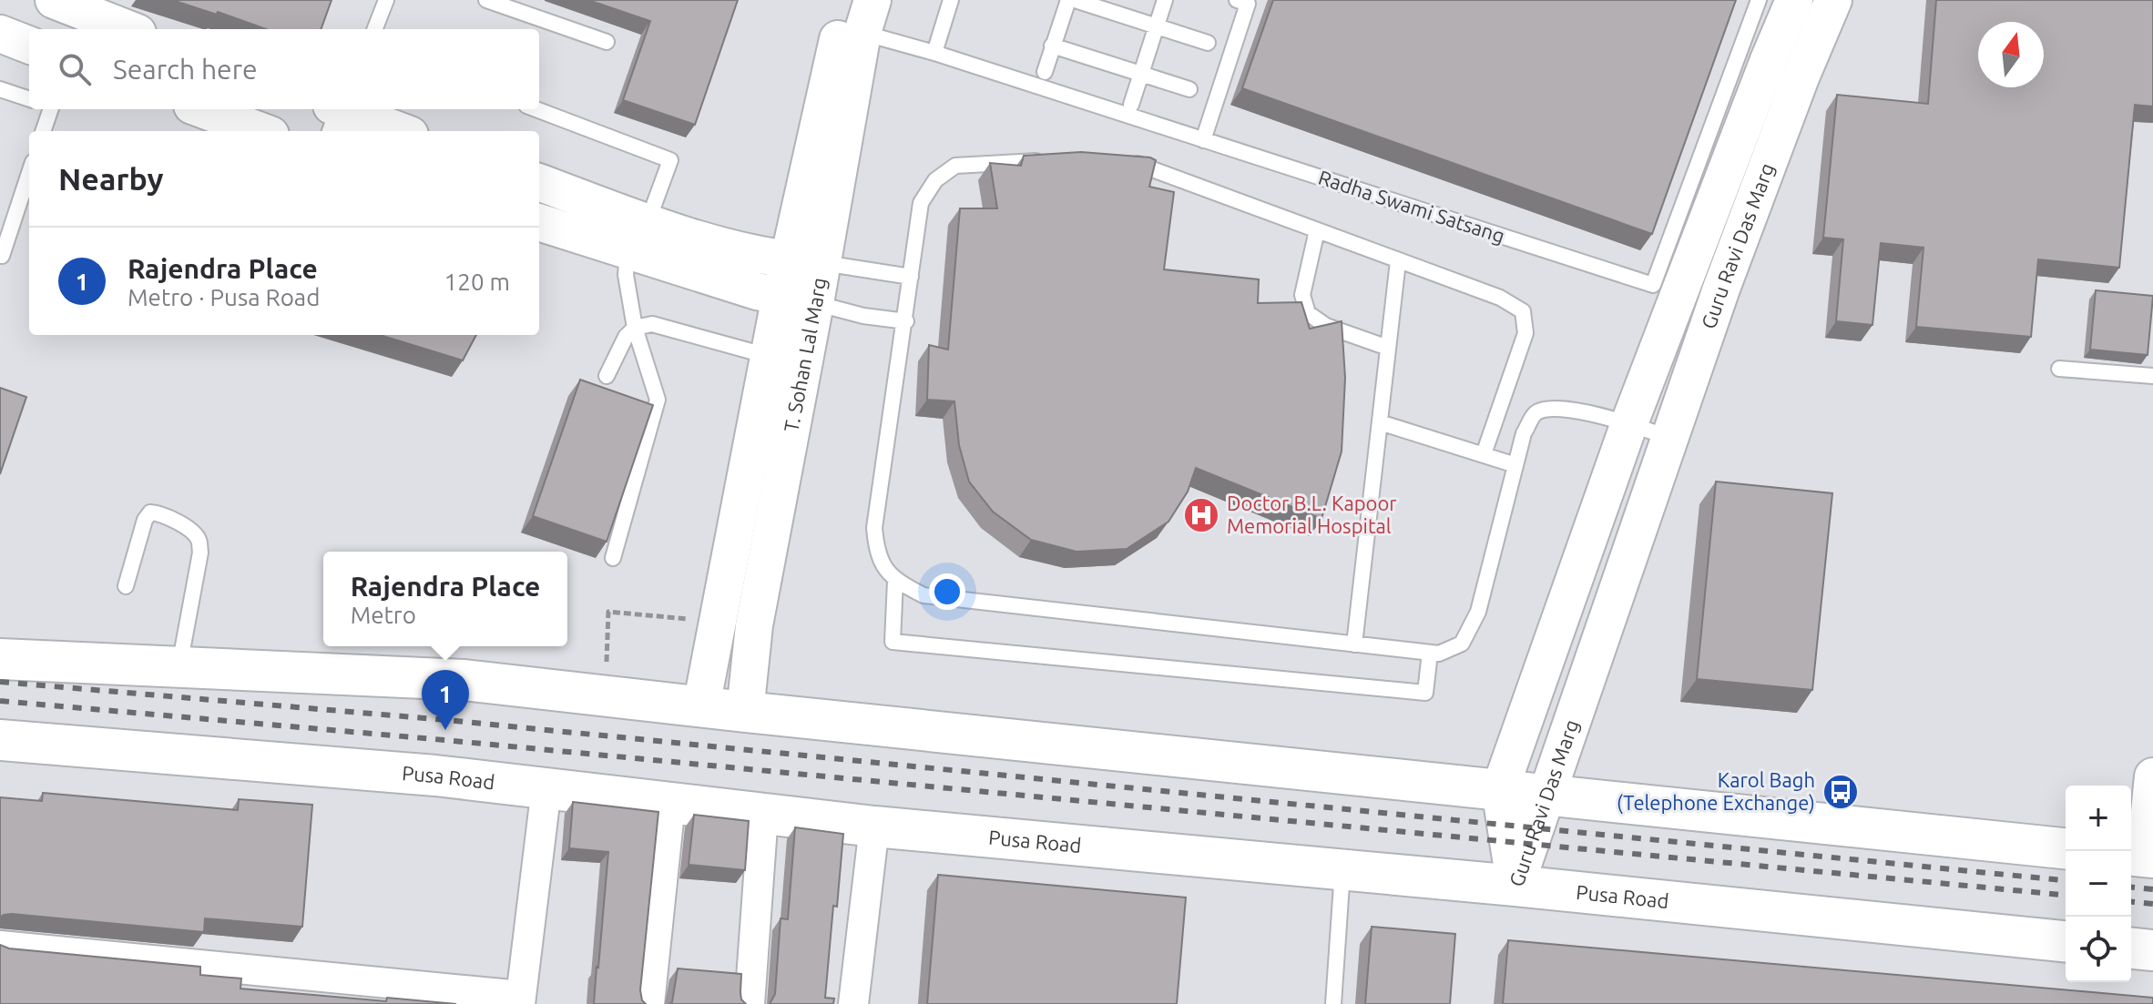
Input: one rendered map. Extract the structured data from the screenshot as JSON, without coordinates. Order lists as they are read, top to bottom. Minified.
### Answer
{"streets":{"main road":["Pusa Road"],"street":["Guru Ravi Das Marg","T. Sohan Lal Marg"],"lane":["Radha Swami Satsang"]},"crossings":[["Radha Swami Satsang","Guru Ravi Das Marg"],["Radha Swami Satsang","T. Sohan Lal Marg"],["Guru Ravi Das Marg","Pusa Road"]],"places":{"hospital":["Doctor B.L. Kapoor Memorial Hospital"],"bus stop":["Karol Bagh (Telephone Exchange)"]},"north":"top","page":{"search":"Search here","heading":"Nearby","list":[{"mark":"1","name":"Rajendra Place","note":"Metro · Pusa Road","value":"120 m"}],"popup":["Rajendra Place","Metro"],"pins":"1","map_buttons":["+","−"]}}
